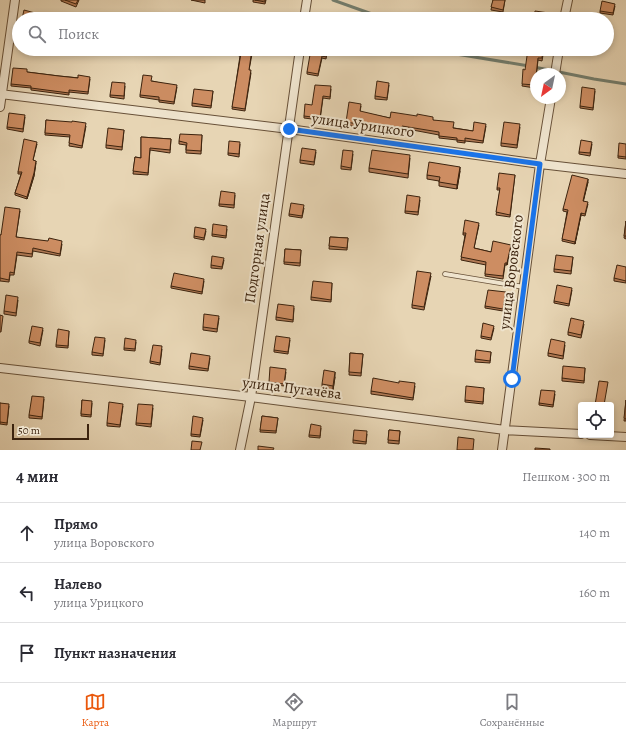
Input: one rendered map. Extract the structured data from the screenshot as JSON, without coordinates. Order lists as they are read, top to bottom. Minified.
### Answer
{"streets":{"street":["улица Урицкого","Подгорная улица","улица Воровского","улица Пугачёва"]},"crossings":[["улица Урицкого","Подгорная улица"],["улица Урицкого","улица Воровского"],["Подгорная улица","улица Пугачёва"],["улица Воровского","улица Пугачёва"]],"scale_bar":"50 m","north":"bottom left","page":{"search":"Поиск","scale":"50 m","heading":["4 мин","Пешком · 300 m"],"list":[["Прямо","улица Воровского","140 m"],["Налево","улица Урицкого","160 m"],"Пункт назначения"],"nav":["Карта","Маршрут","Сохранённые"]}}
